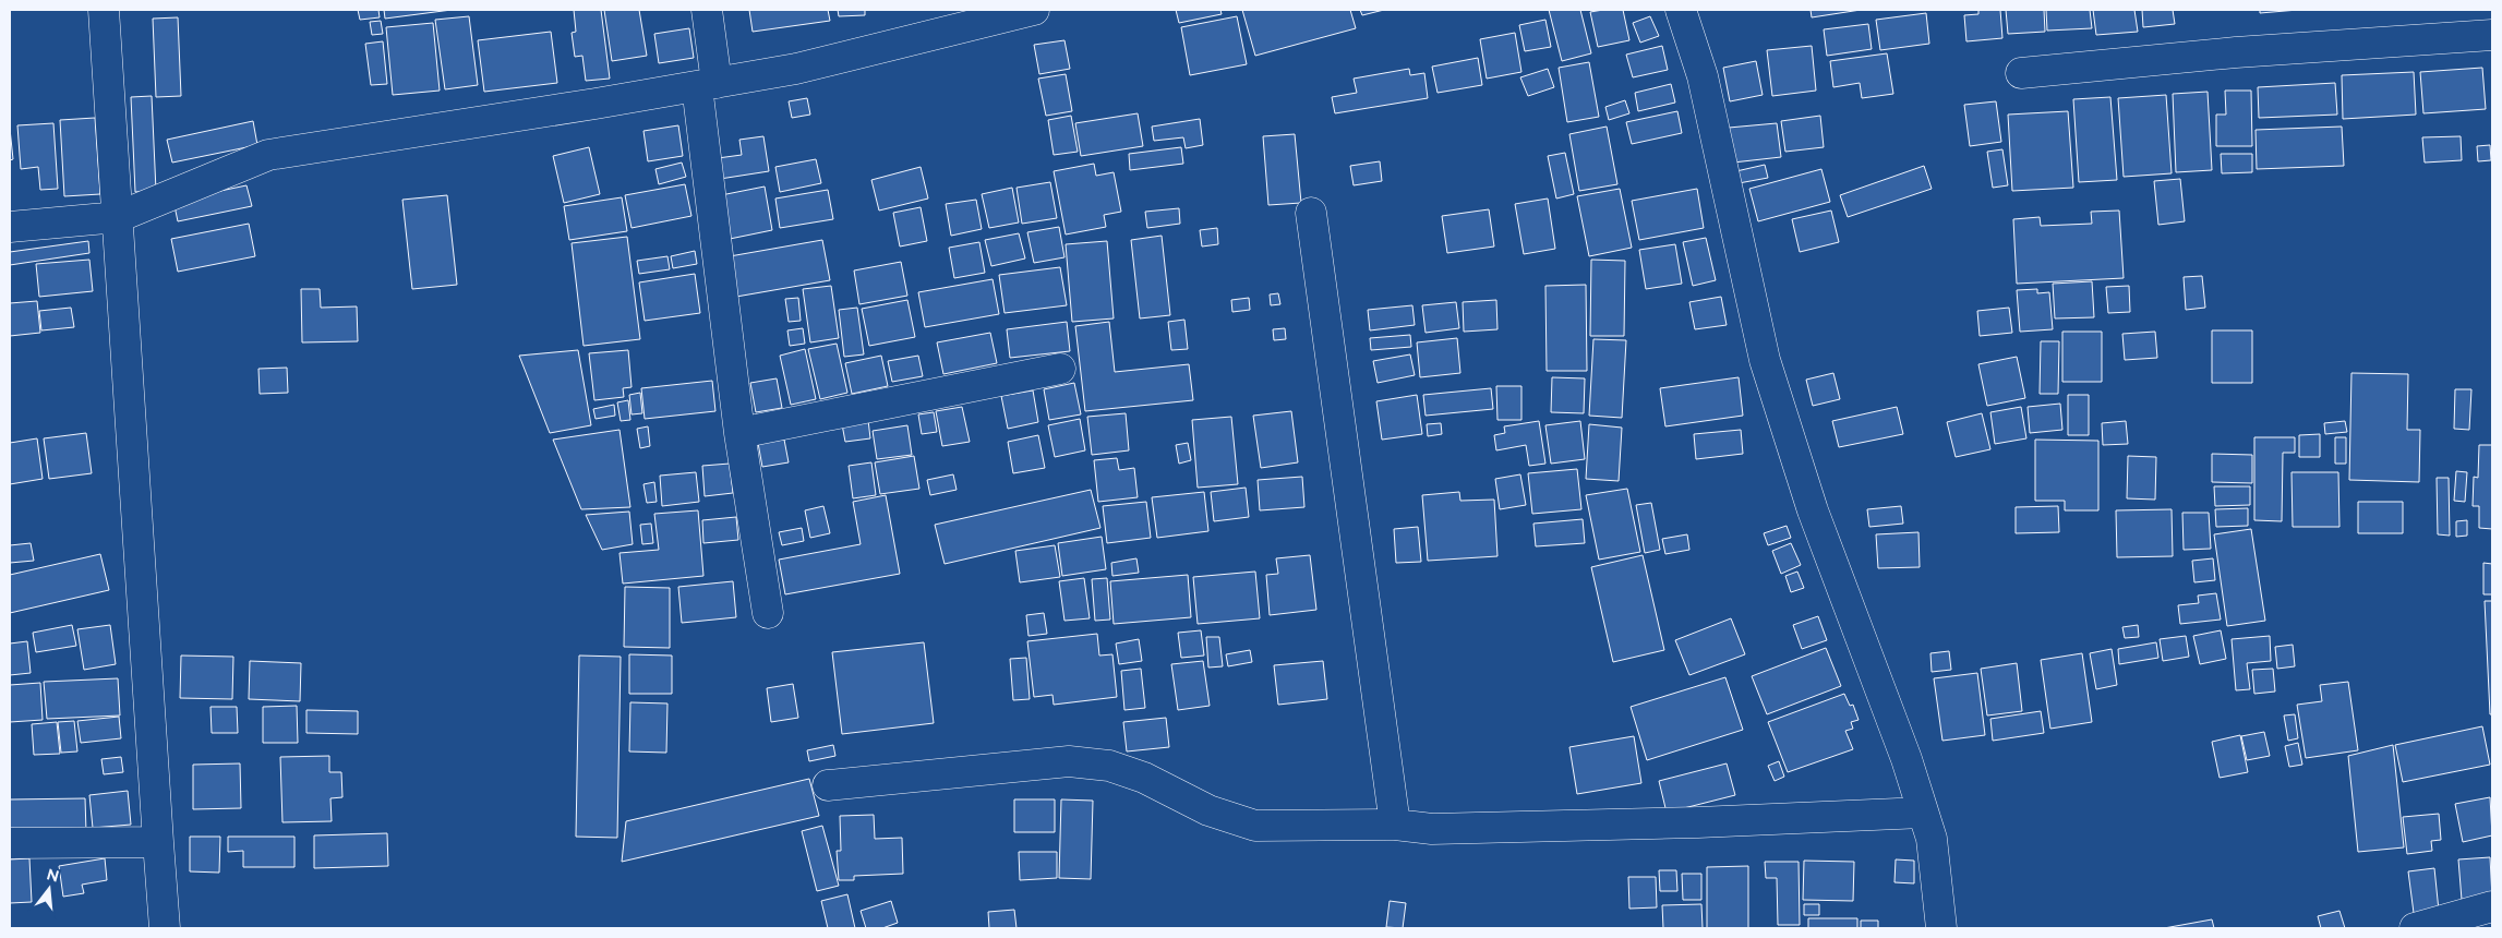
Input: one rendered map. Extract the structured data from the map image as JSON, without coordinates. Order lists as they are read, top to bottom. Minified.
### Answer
{"north":"top"}
